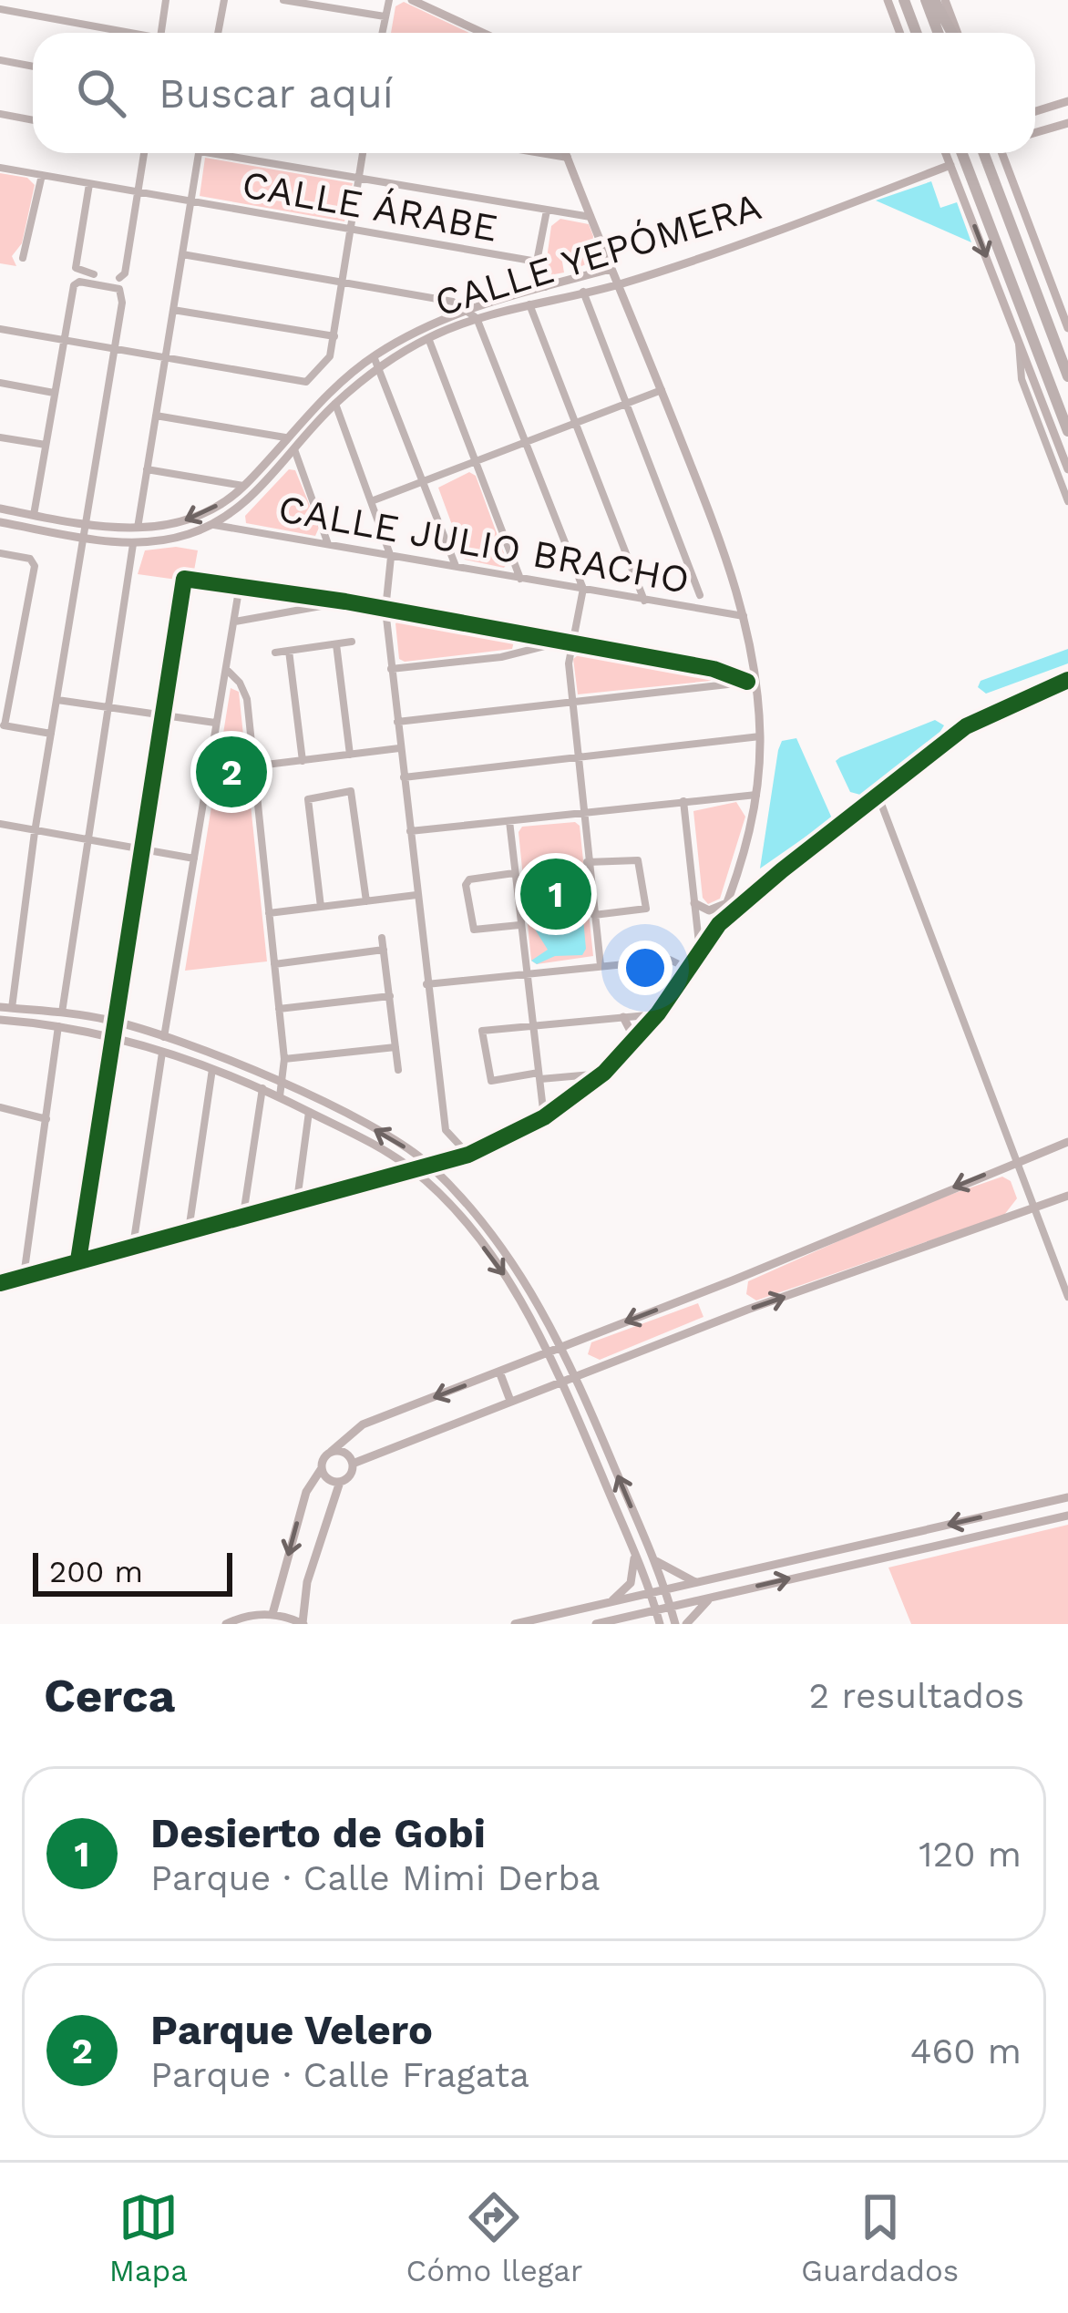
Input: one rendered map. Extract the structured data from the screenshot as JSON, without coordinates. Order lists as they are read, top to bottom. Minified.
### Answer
{"streets":{"main road":["CALLE YEPÓMERA"],"street":["CALLE ÁRABE","CALLE JULIO BRACHO"]},"crossings":[["CALLE YEPÓMERA","CALLE JULIO BRACHO"]],"scale_bar":"200 m","page":{"search":"Buscar aquí","pins":["2","1"],"scale":"200 m","heading":["Cerca","2 resultados"],"list":[{"mark":"1","name":"Desierto de Gobi","note":"Parque · Calle Mimi Derba","value":"120 m"},{"mark":"2","name":"Parque Velero","note":"Parque · Calle Fragata","value":"460 m"}],"nav":["Mapa","Cómo llegar","Guardados"]}}
